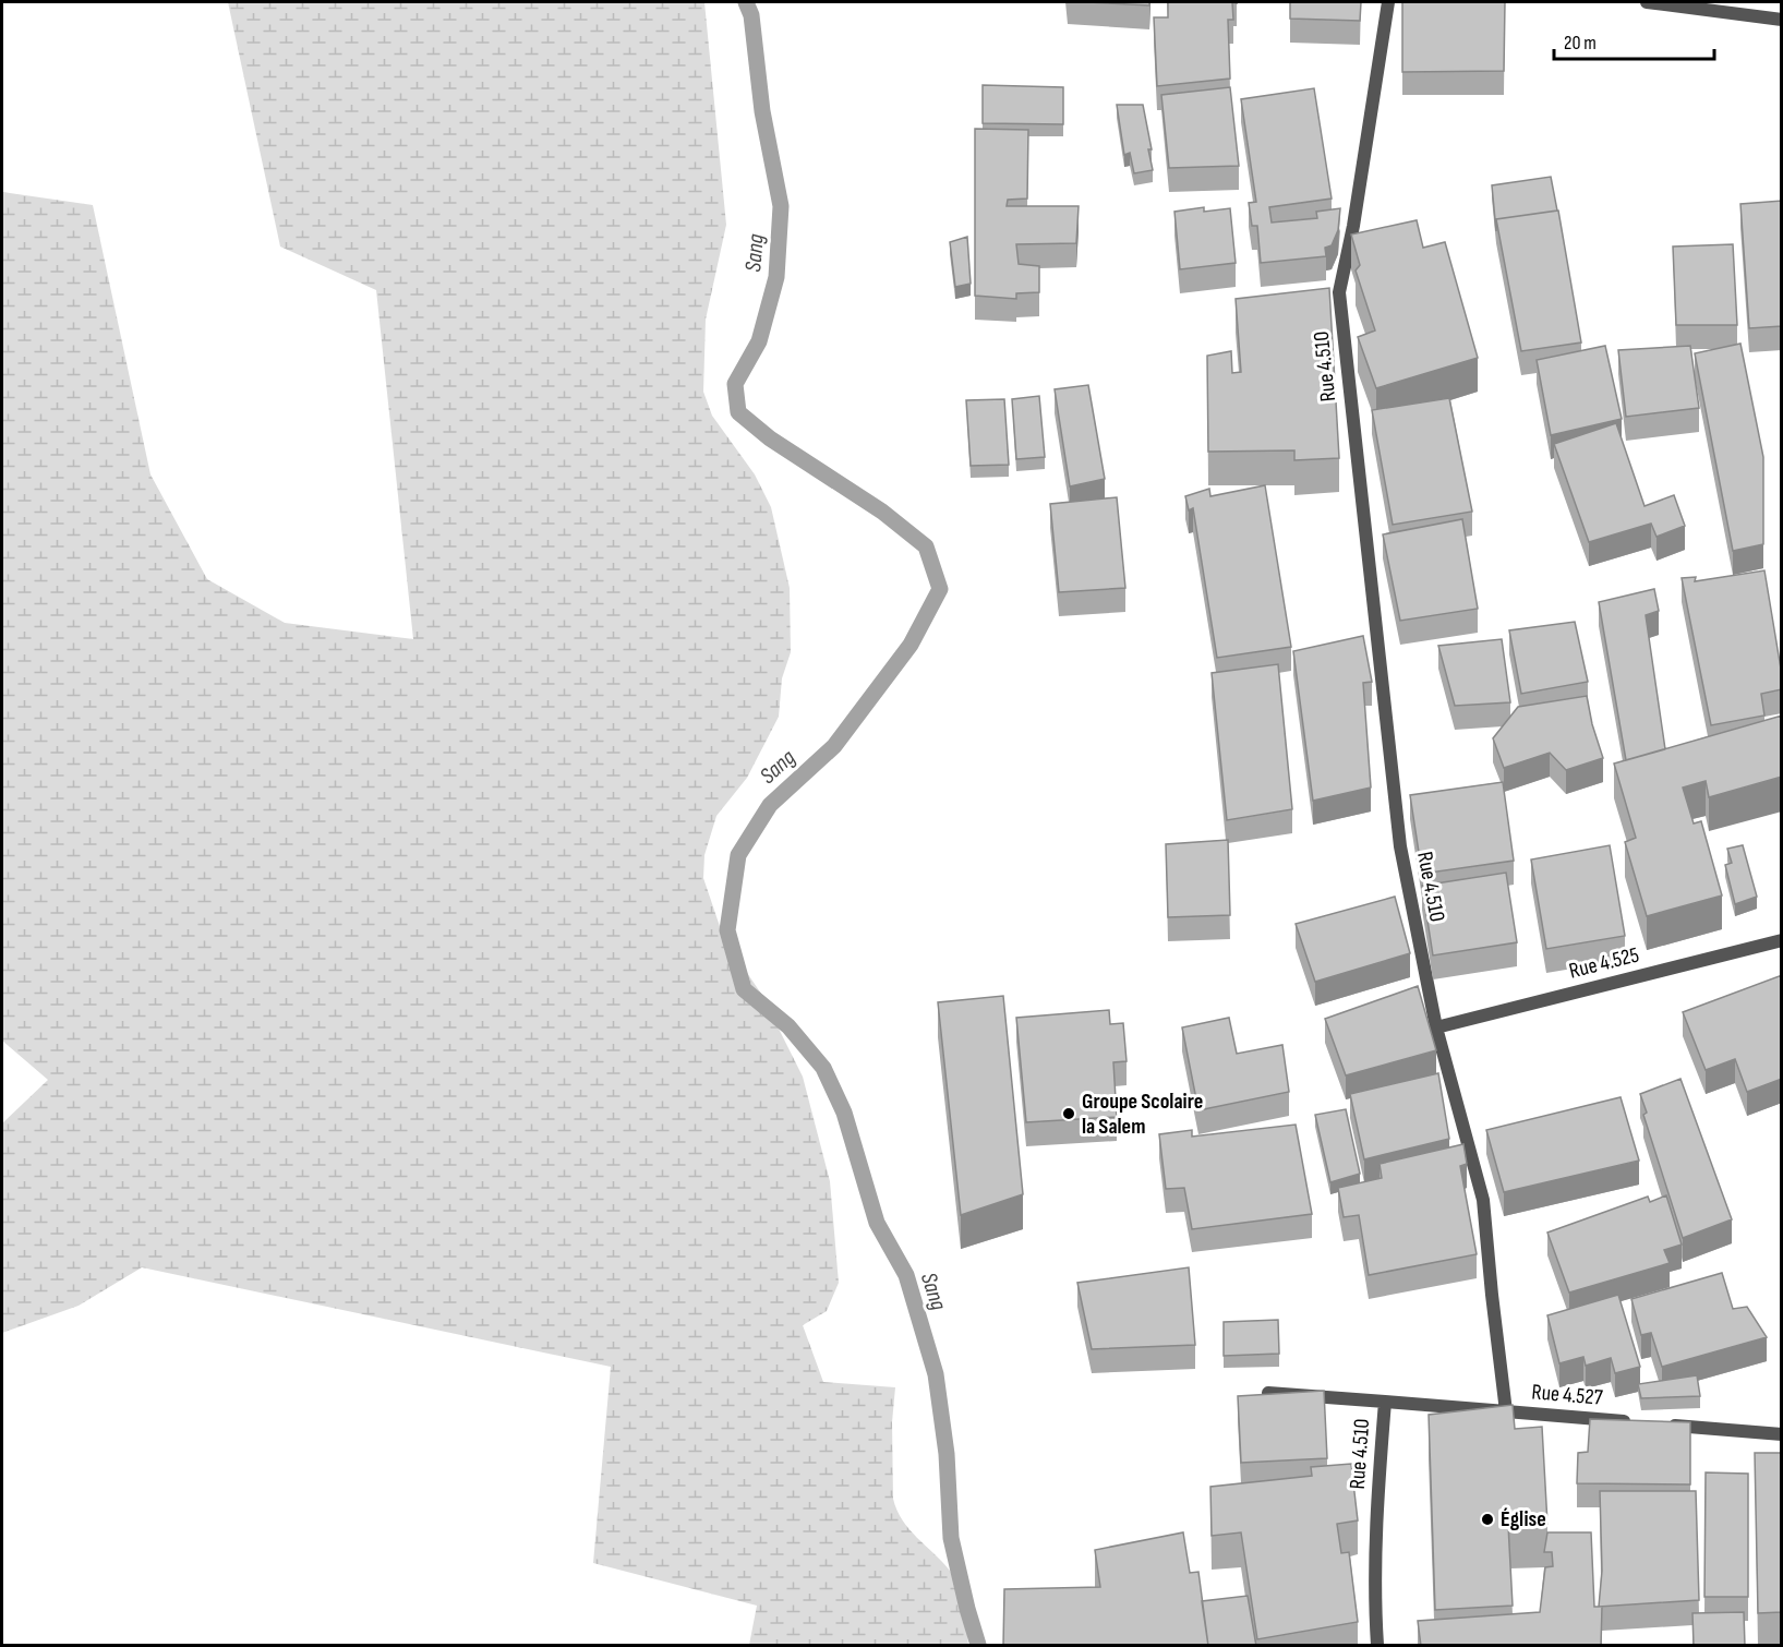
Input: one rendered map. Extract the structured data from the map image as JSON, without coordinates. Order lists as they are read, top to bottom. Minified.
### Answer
{"streets":{"street":["Rue 4.510","Rue 4.525","Rue 4.527"]},"crossings":[["Rue 4.510","Rue 4.525"],["Rue 4.510","Rue 4.527"]],"water":["Sang"],"places":["Groupe Scolaire la Salem","Église"],"scale_bar":"20 m"}
